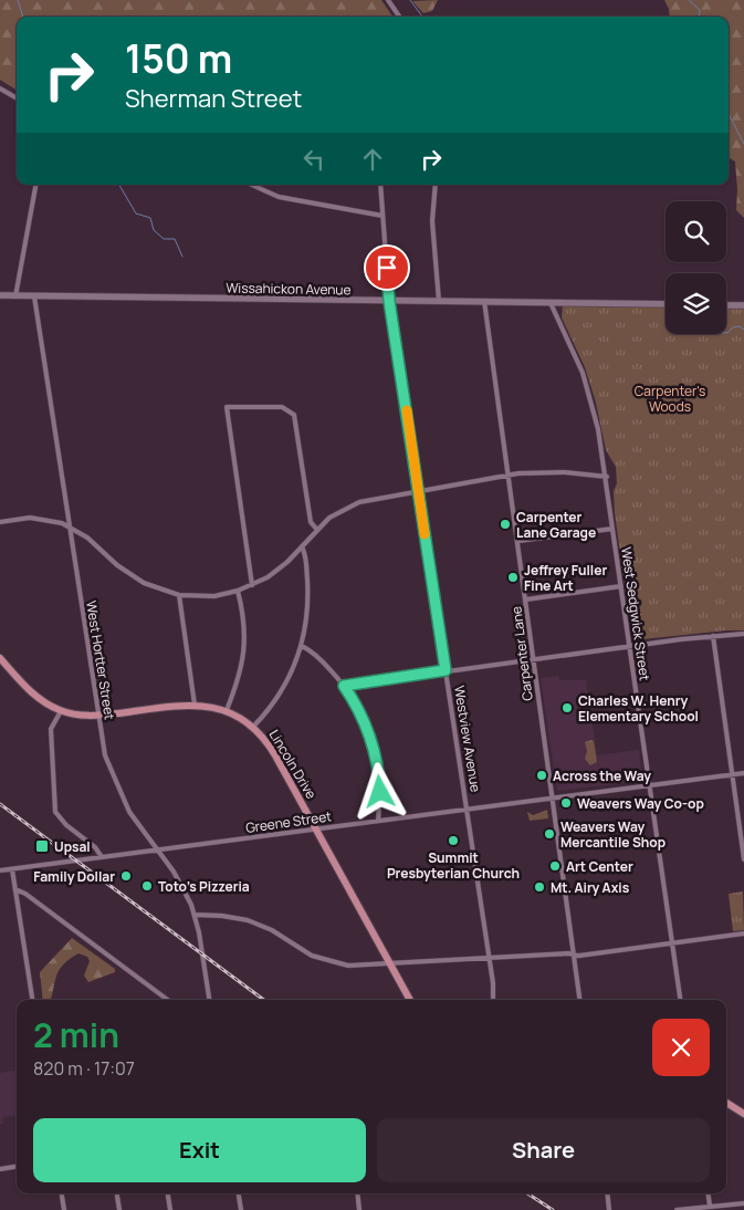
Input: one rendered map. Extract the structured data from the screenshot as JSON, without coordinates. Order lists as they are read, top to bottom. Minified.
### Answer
{"streets":{"main road":["Lincoln Drive"],"street":["Wissahickon Avenue","West Sedgwick Street","Carpenter Lane","West Hortter Street","Westview Avenue","Greene Street"]},"crossings":[["Wissahickon Avenue","West Sedgwick Street"],["Wissahickon Avenue","Carpenter Lane"],["Wissahickon Avenue","West Hortter Street"],["Wissahickon Avenue","Westview Avenue"],["West Sedgwick Street","Greene Street"],["Carpenter Lane","Greene Street"],["West Hortter Street","Lincoln Drive"],["West Hortter Street","Greene Street"],["Westview Avenue","Greene Street"],["Lincoln Drive","Greene Street"]],"parks":["Carpenter's Woods"],"places":{"other":["Carpenter Lane Garage","Jeffrey Fuller Fine Art","Charles W. Henry Elementary School","Across the Way","Weavers Way Co‑op","Weavers Way Mercantile Shop","Summit Presbyterian Church","Art Center","Family Dollar","Toto's Pizzeria","Mt. Airy Axis"],"transit":["Upsal"]},"page":{"turn":["150 m","Sherman Street"],"heading":["2 min","820 m · 17:07"],"buttons":["Exit","Share"]}}
